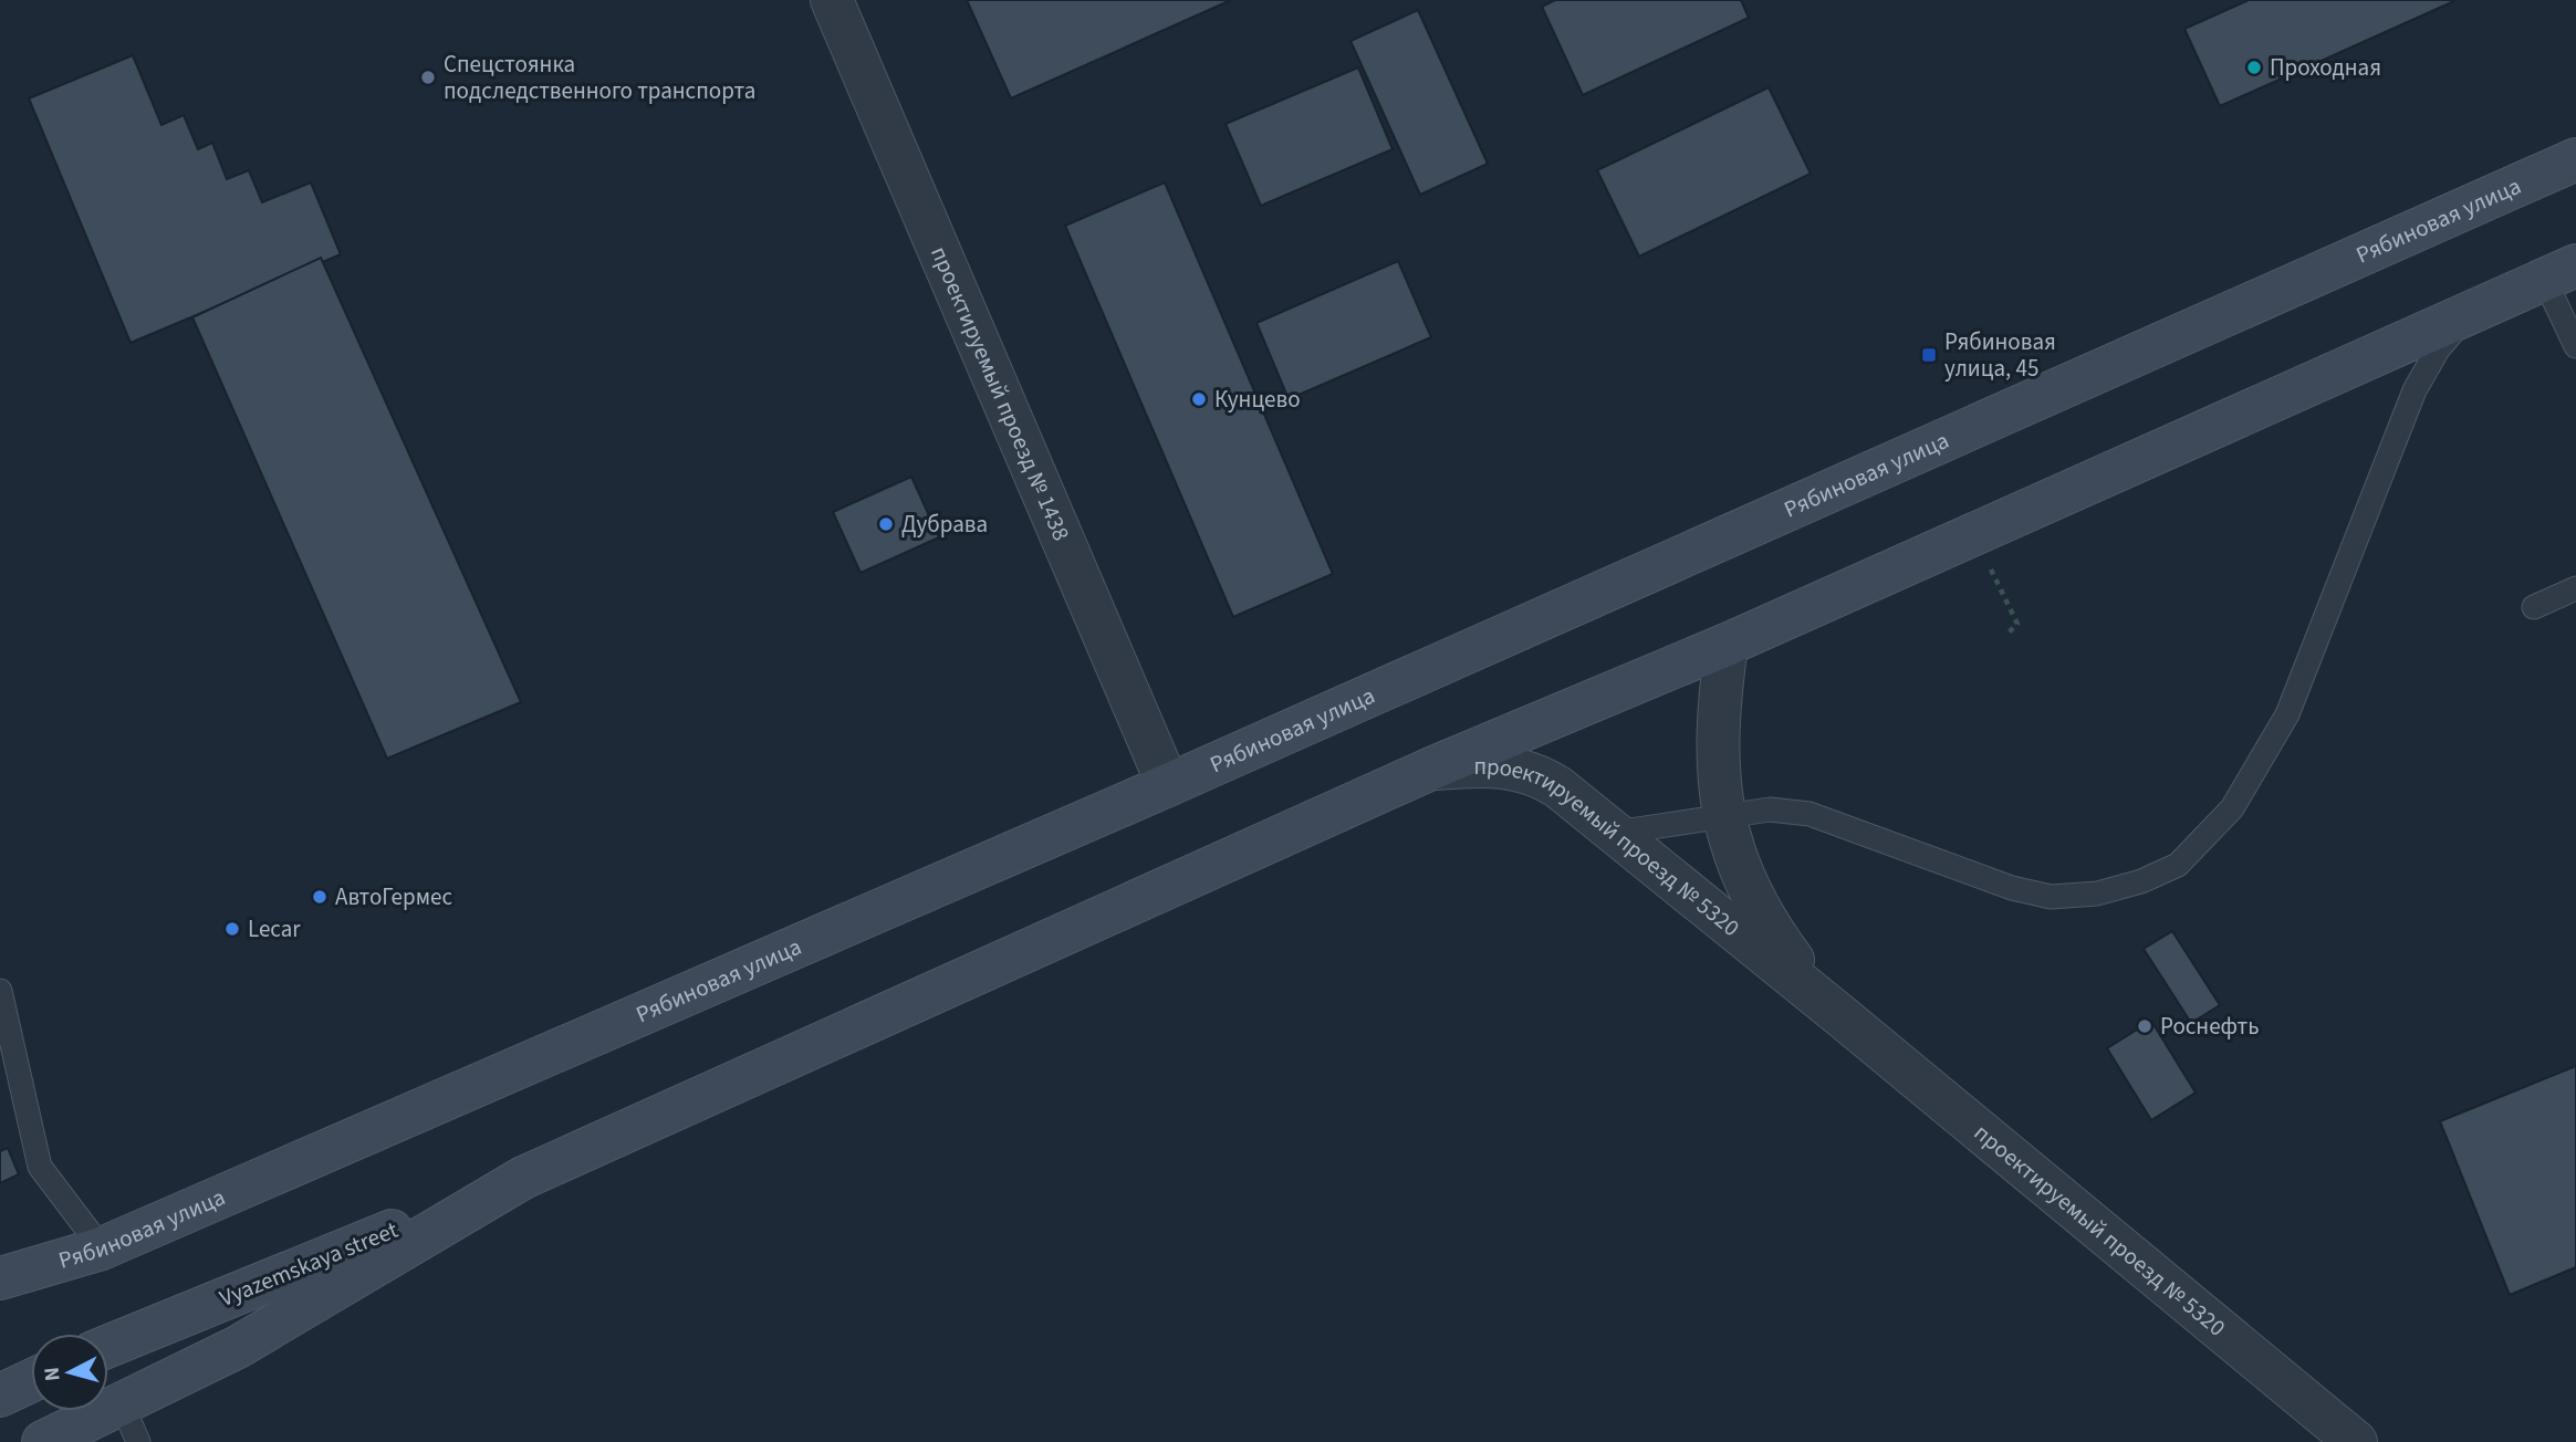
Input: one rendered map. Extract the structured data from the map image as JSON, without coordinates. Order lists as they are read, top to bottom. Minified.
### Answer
{"streets":{"main road":["Рябиновая улица","Vyazemskaya street"],"street":["проектируемый проезд № 1438","проектируемый проезд № 5320"]},"crossings":[["Рябиновая улица","проектируемый проезд № 1438"]],"places":{"other":["Проходная","Спецстоянка подследственного транспорта","Кунцево","Дубрава","АвтоГермес","Lecar","Роснефть"],"transit":["Рябиновая улица, 45"]},"north":"left"}
